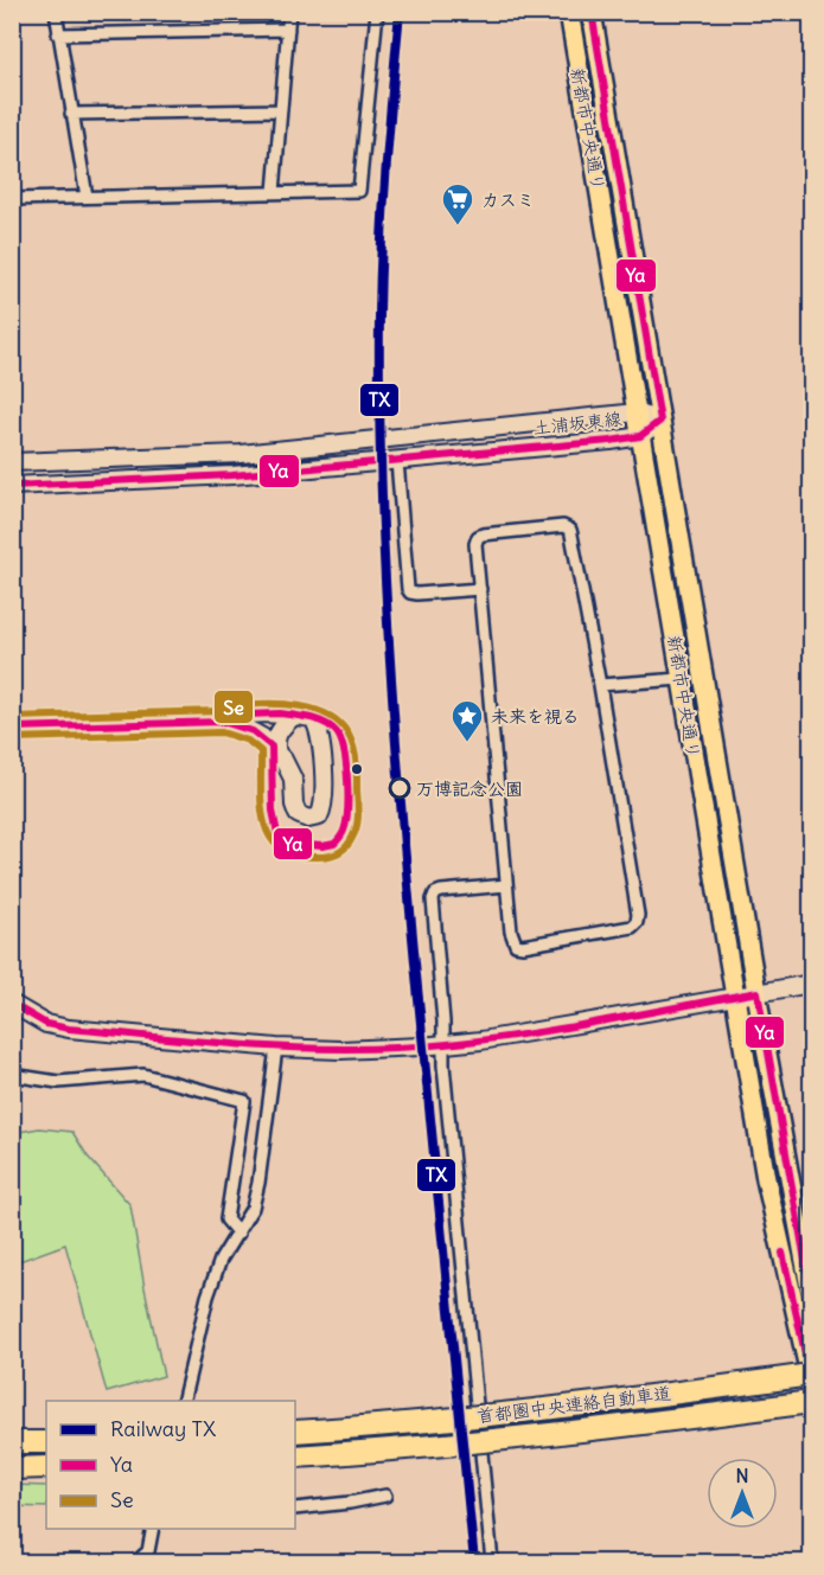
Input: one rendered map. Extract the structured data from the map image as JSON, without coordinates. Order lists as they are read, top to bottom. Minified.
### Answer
{"streets":{"highway":["首都圏中央連絡自動車道"],"main road":["新都市中央通り"],"street":["土浦坂東線"]},"crossings":[["新都市中央通り","土浦坂東線"],["新都市中央通り","首都圏中央連絡自動車道"]],"places":{"supermarket":["カスミ"],"place":["未来を視る"],"other":["万博記念公園"]},"lines":["rail line TX","transit line Ya","transit line Se"],"legend":["Railway TX","Ya","Se"],"north":"top"}
